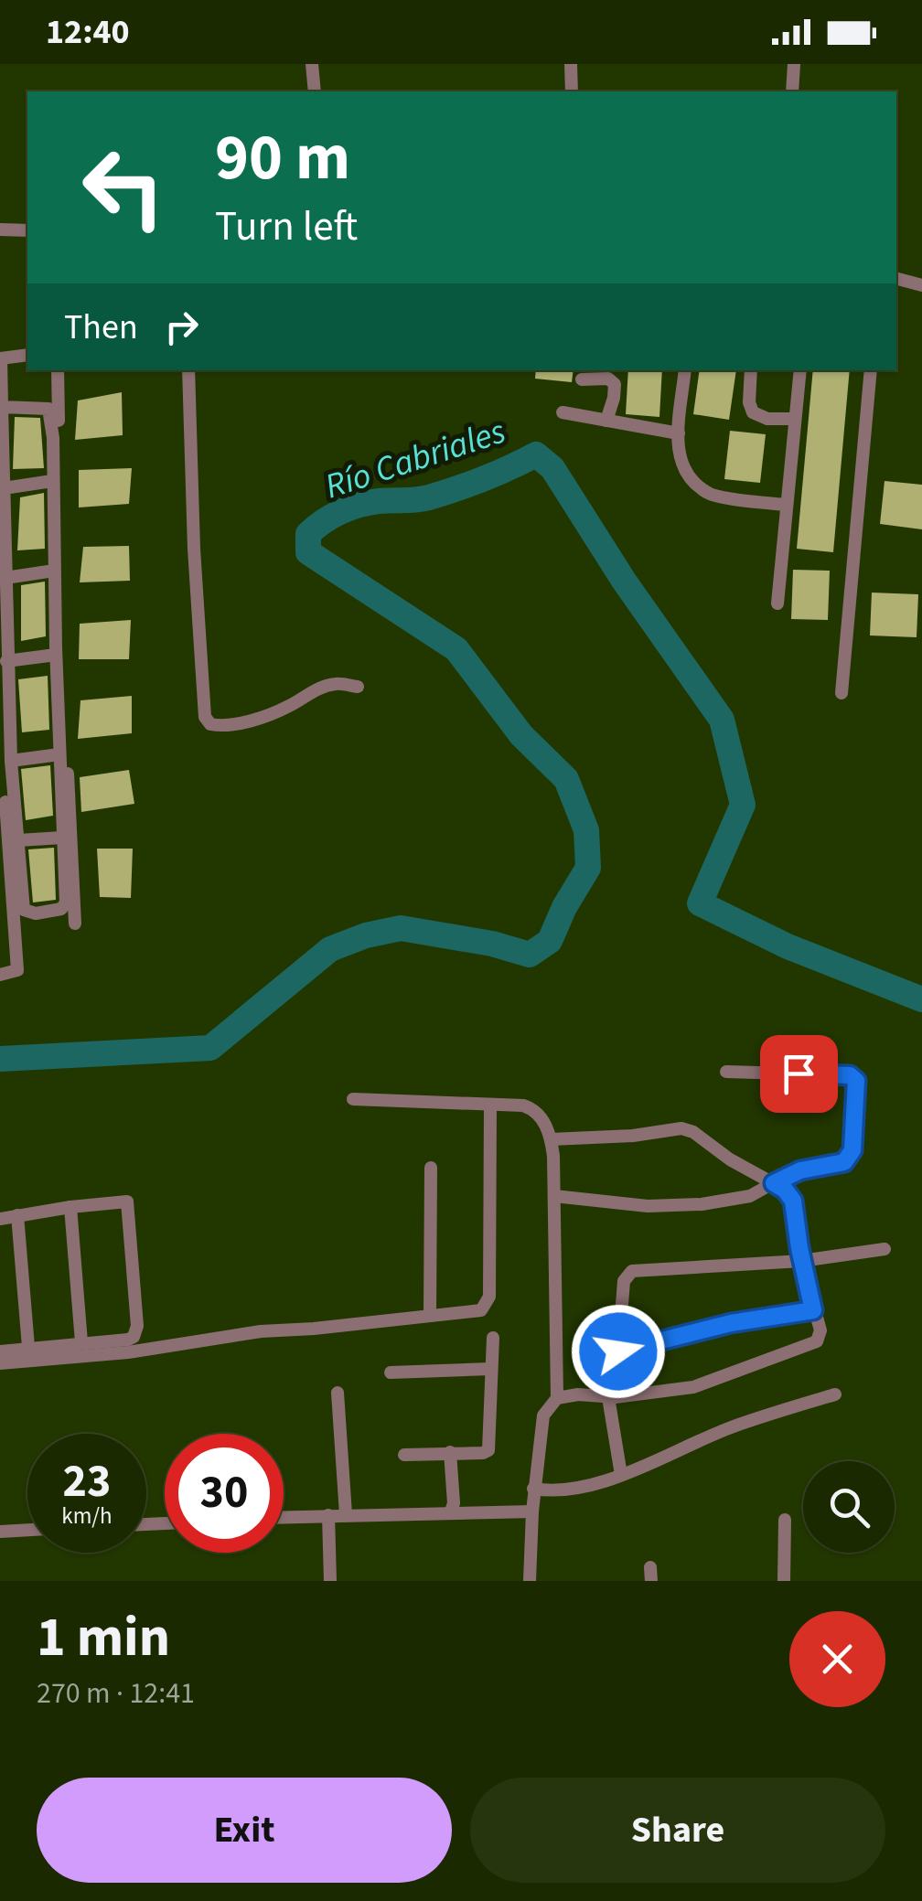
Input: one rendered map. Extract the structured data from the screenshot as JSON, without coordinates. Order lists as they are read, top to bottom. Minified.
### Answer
{"water":["Río Cabriales"],"page":{"status":"12:40","turn":["90 m","Turn left"],"then":"Then","speed":"23 km/h","limit":"30","heading":["1 min","270 m · 12:41"],"buttons":["Exit","Share"]}}
